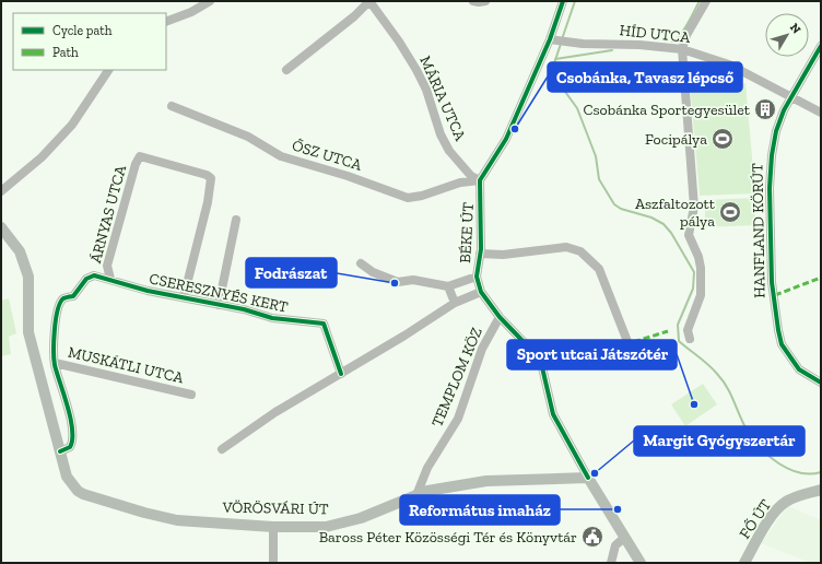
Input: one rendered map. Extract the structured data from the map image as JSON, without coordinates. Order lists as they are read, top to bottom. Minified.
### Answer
{"streets":{"main road":["BÉKE ÚT","VÖRÖSVÁRI ÚT","FŐ ÚT"],"street":["HÍD UTCA","MÁRIA UTCA","ŐSZ UTCA","ÁRNYAS UTCA","HANFLAND KÖRÚT","CSERESZNYÉS KERT","MUSKÁTLI UTCA","TEMPLOM KÖZ"]},"crossings":[["HÍD UTCA","HANFLAND KÖRÚT"],["HÍD UTCA","BÉKE ÚT"],["MÁRIA UTCA","ŐSZ UTCA"],["MÁRIA UTCA","BÉKE ÚT"],["ŐSZ UTCA","BÉKE ÚT"],["ÁRNYAS UTCA","CSERESZNYÉS KERT"],["BÉKE ÚT","TEMPLOM KÖZ"],["BÉKE ÚT","VÖRÖSVÁRI ÚT"],["CSERESZNYÉS KERT","MUSKÁTLI UTCA"],["TEMPLOM KÖZ","VÖRÖSVÁRI ÚT"]],"places":{"building":["Csobánka Sportegyesület"],"other":["Csobánka, Tavasz lépcső","Fodrászat","Sport utcai Játszótér","Margit Gyógyszertár","Református imaház"],"sports":["Focipálya","Aszfaltozott pálya"],"public building":["Baross Péter Közösségi Tér és Könyvtár"]},"legend":["Cycle path","Path"],"north":"top right"}
